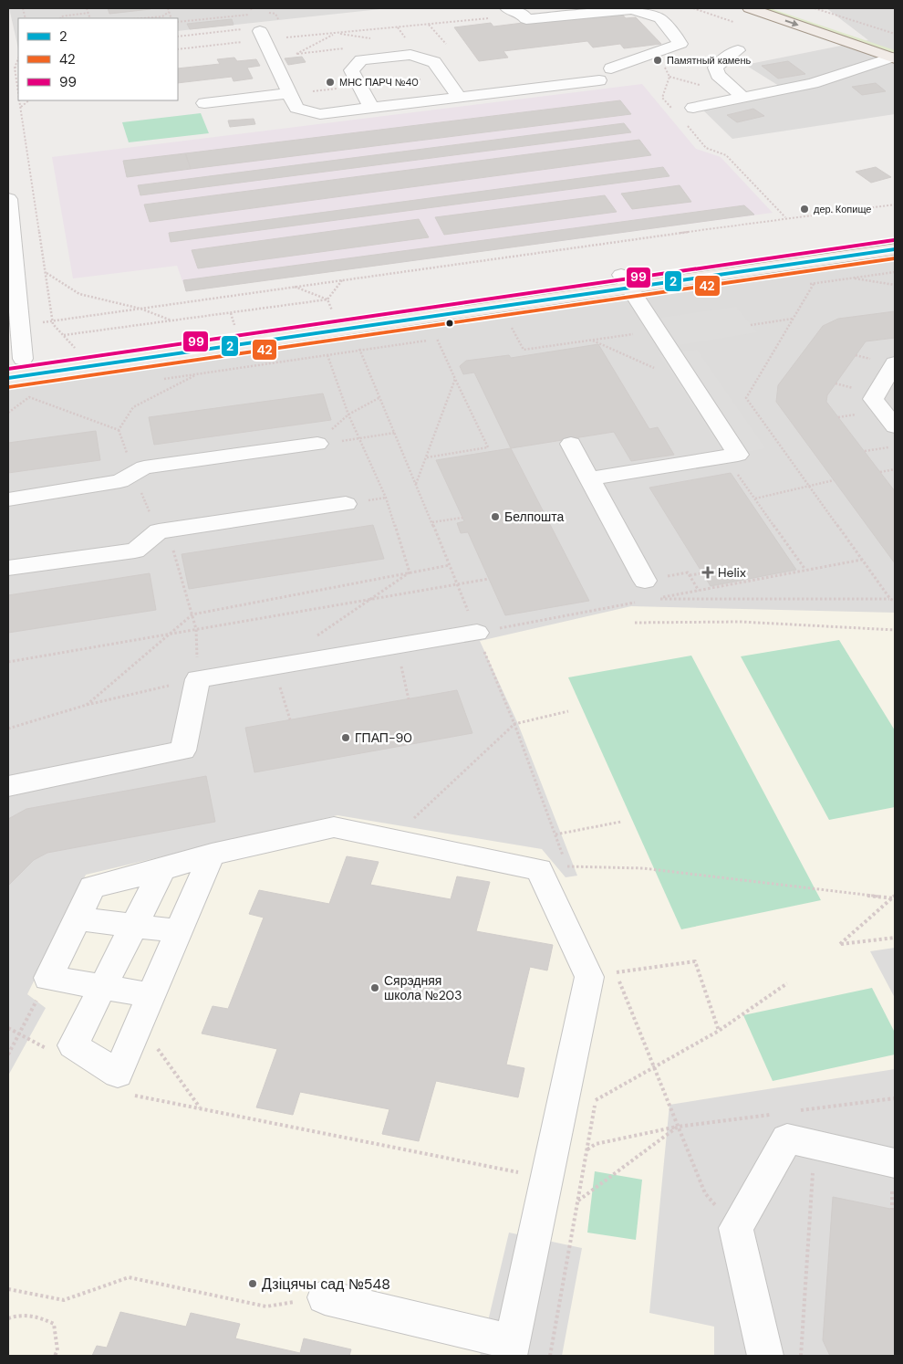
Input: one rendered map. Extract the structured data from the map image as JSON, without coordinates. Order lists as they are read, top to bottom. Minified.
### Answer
{"places":{"other":["Памятный камень","МНС ПАРЧ №40","дер. Копище","Белпошта","ГПАП-90","Сярэдняя школа №203","Дзіцячы сад №548"],"health":["Helix"]},"lines":["transit line 99","transit line 2","transit line 42"],"legend":["2","42","99"]}
